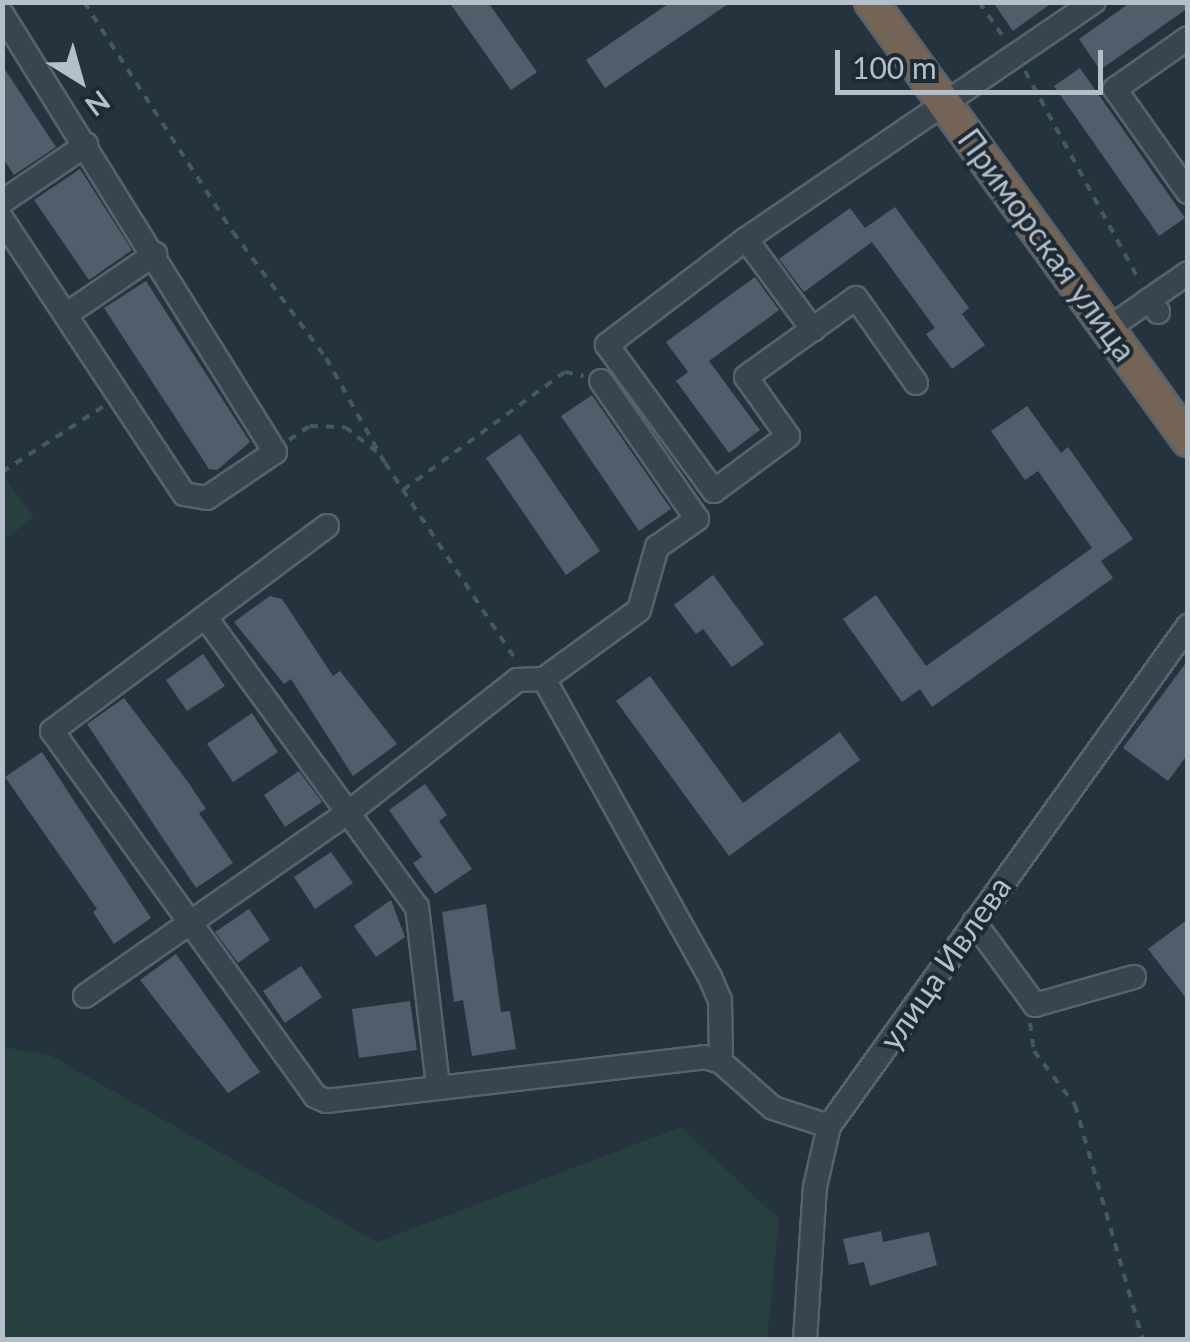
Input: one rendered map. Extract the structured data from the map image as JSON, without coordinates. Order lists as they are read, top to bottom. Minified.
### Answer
{"streets":{"highway":["Приморская улица"],"street":["улица Ивлева"]},"scale_bar":"100 m","north":"bottom right"}
